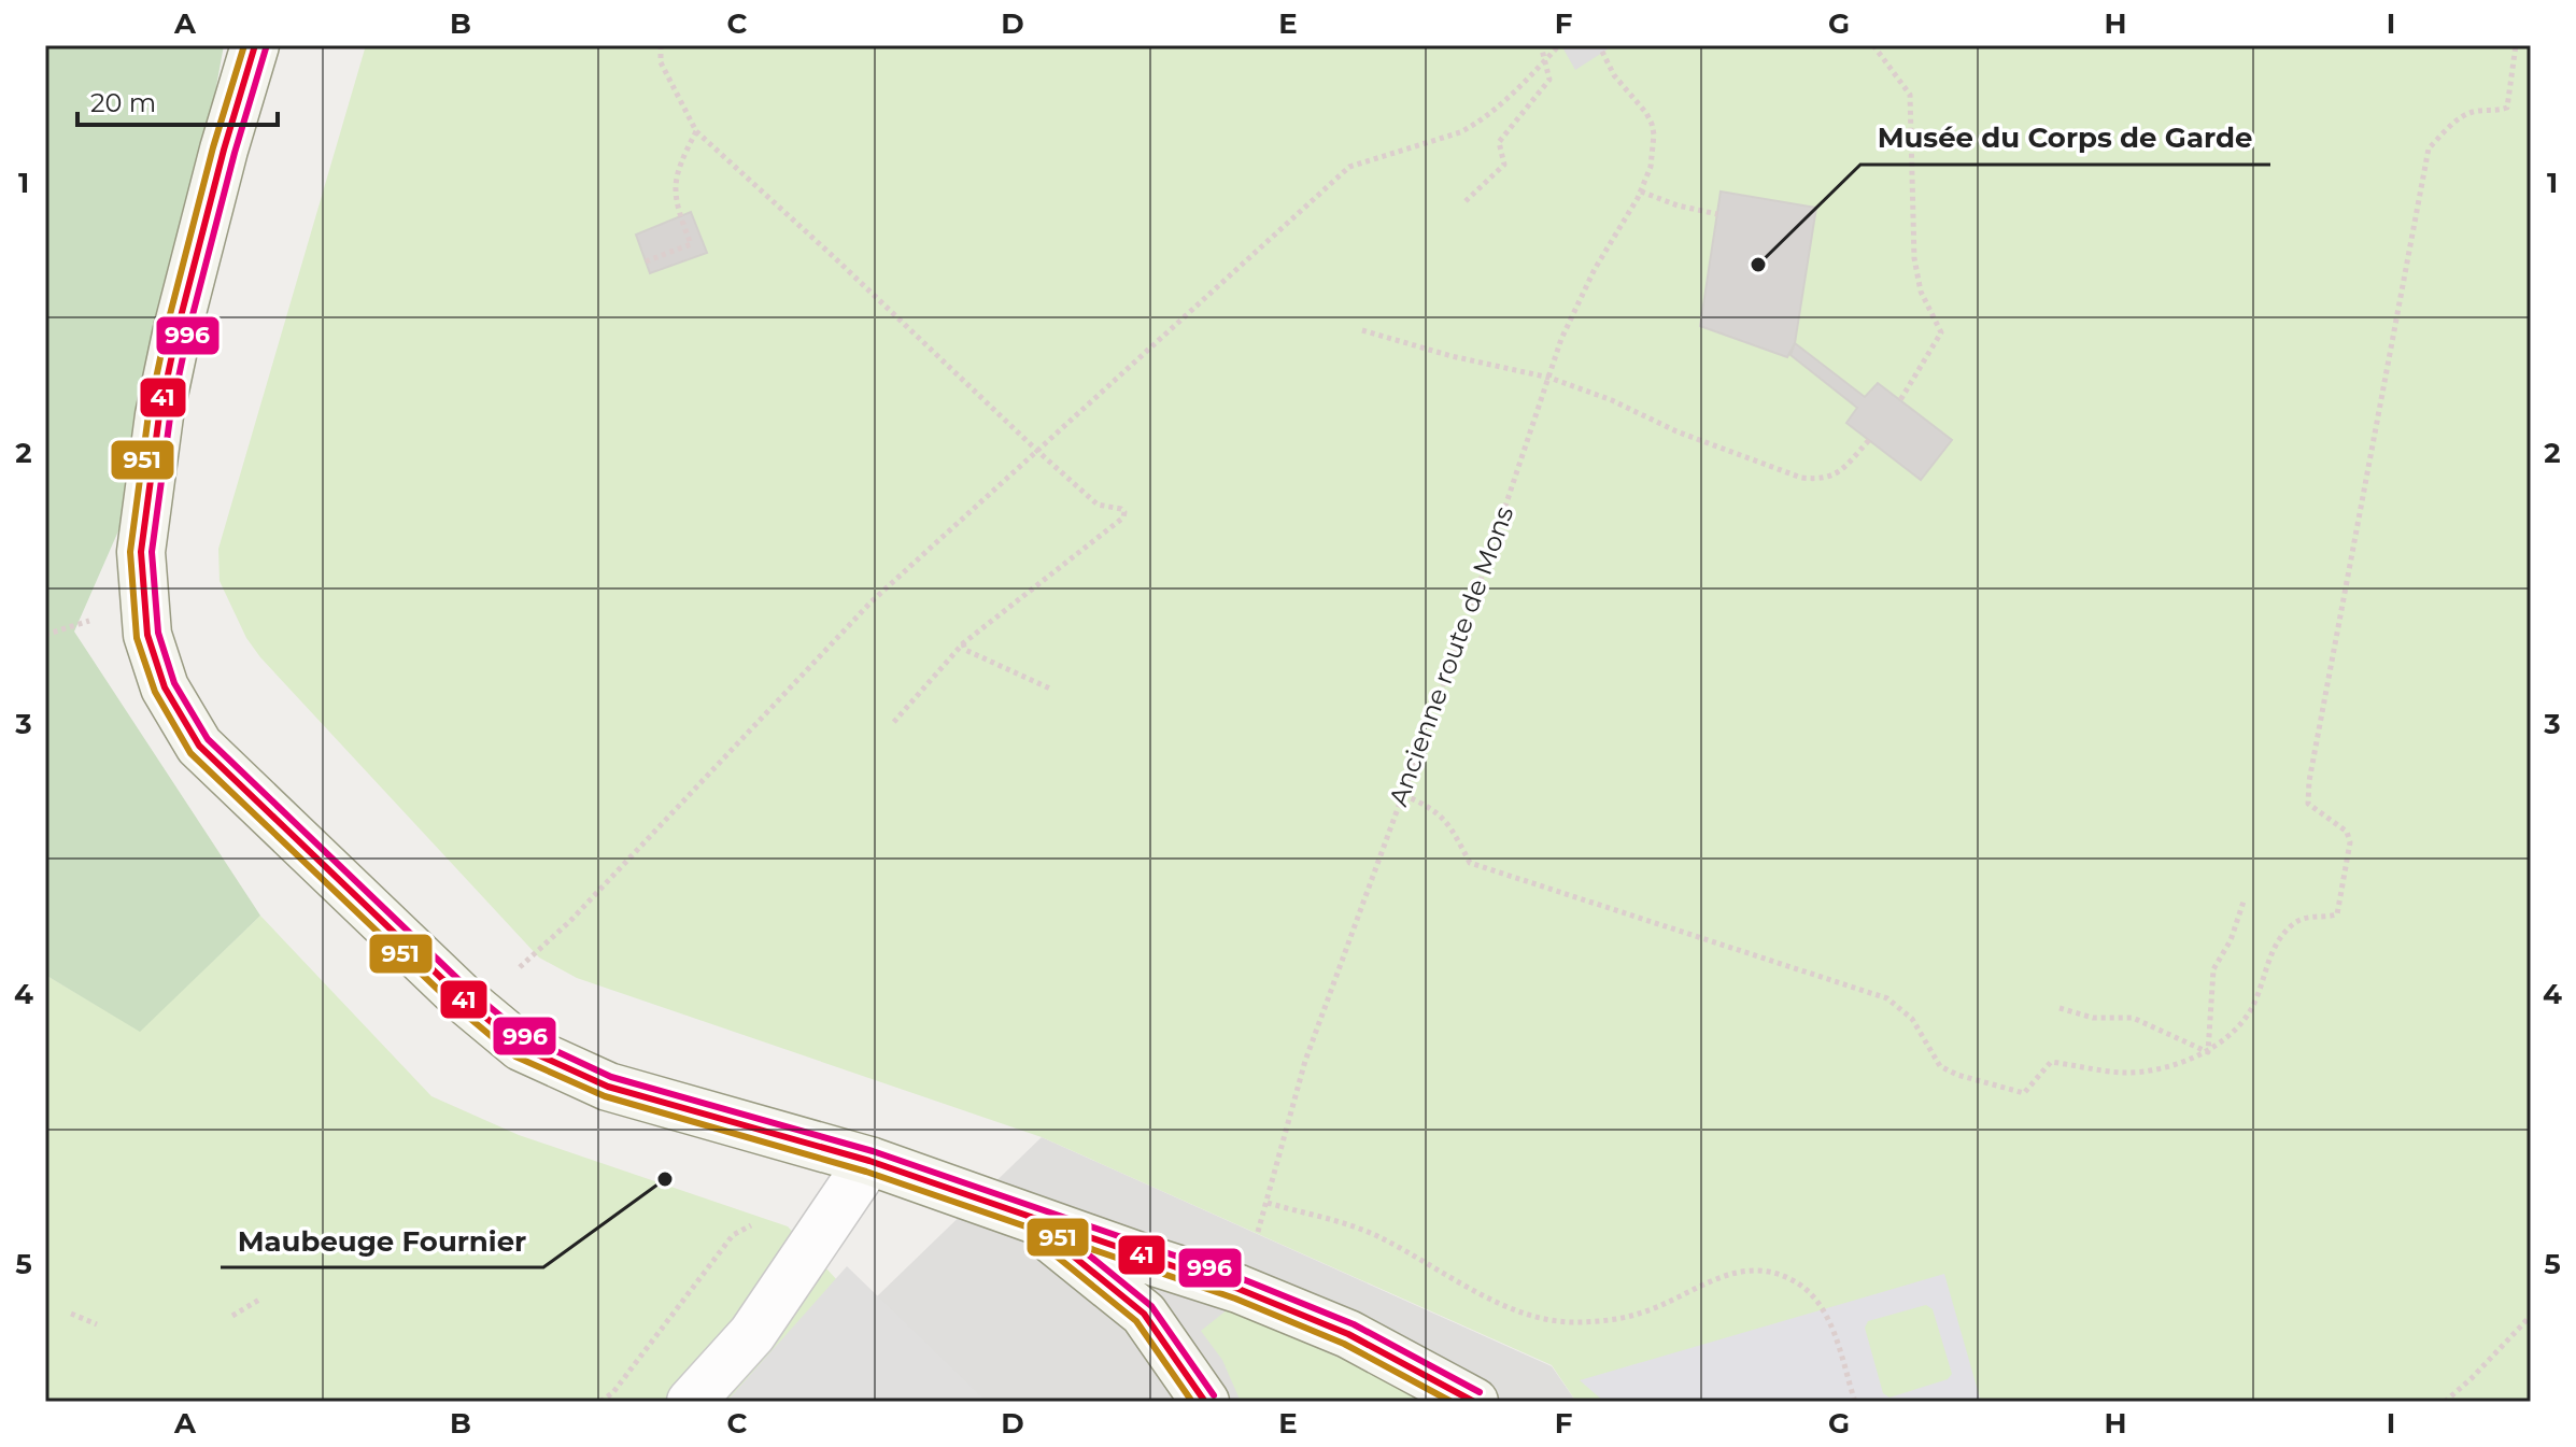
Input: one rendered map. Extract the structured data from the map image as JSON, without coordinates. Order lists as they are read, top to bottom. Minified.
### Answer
{"streets":{"path":["Ancienne route de Mons"]},"places":["Musée du Corps de Garde","Maubeuge Fournier"],"lines":["transit line 41","transit line 951","transit line 996"],"scale_bar":"20 m","grid":{"columns":["A","B","C","D","E","F","G","H","I"],"rows":["1","2","3","4","5"]}}
